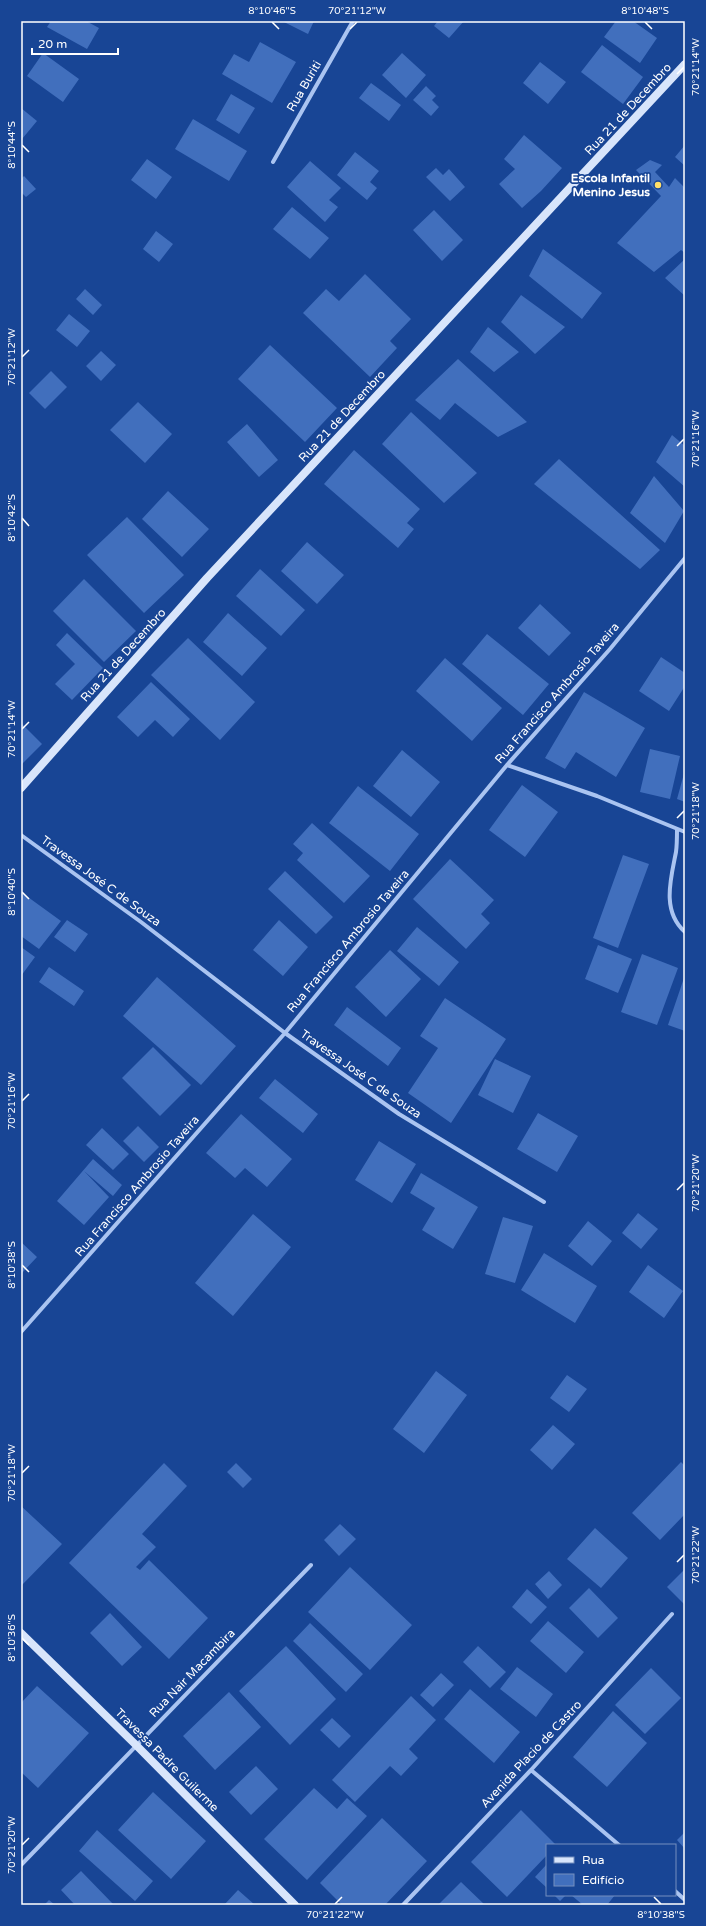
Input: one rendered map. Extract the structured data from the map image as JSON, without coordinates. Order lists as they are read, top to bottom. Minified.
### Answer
{"streets":{"street":["Rua Buriti","Rua 21 de Decembro","Rua Francisco Ambrosio Taveira","Travessa José C de Souza","Rua Nair Macambira","Avenida Placio de Castro","Travessa Padre Guilerme"]},"crossings":[["Rua Francisco Ambrosio Taveira","Travessa José C de Souza"],["Rua Nair Macambira","Travessa Padre Guilerme"]],"places":["Escola Infantil Menino Jesus"],"legend":["Rua","Edifício"],"scale_bar":"20 m","coordinates":["8°10'46\"S","70°21'12\"W","8°10'48\"S","70°21'14\"W","8°10'44\"S","70°21'16\"W","8°10'42\"S","70°21'18\"W","8°10'40\"S","70°21'20\"W","8°10'38\"S","70°21'22\"W","8°10'36\"S"]}
